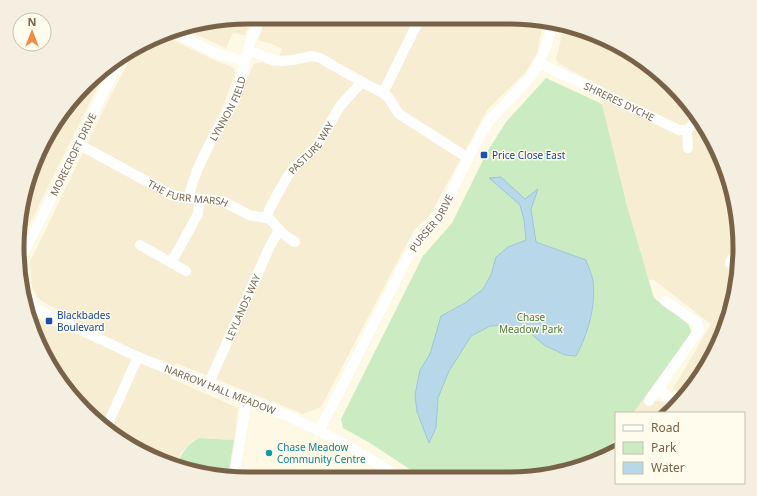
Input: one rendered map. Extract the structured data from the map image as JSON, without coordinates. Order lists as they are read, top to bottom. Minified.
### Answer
{"streets":{"street":["SHRERES DYCHE","LYNNON FIELD","PASTURE WAY","MORECROFT DRIVE","THE FURR MARSH","PURSER DRIVE","LEYLANDS WAY","NARROW HALL MEADOW"]},"crossings":[["SHRERES DYCHE","PURSER DRIVE"],["LYNNON FIELD","THE FURR MARSH"],["PASTURE WAY","THE FURR MARSH"],["MORECROFT DRIVE","THE FURR MARSH"],["THE FURR MARSH","LEYLANDS WAY"],["PURSER DRIVE","NARROW HALL MEADOW"],["LEYLANDS WAY","NARROW HALL MEADOW"]],"parks":["Chase Meadow Park"],"places":{"transit":["Price Close East","Blackbades Boulevard"],"other":["Chase Meadow Community Centre"]},"legend":["Road","Park","Water"],"north":"top"}
